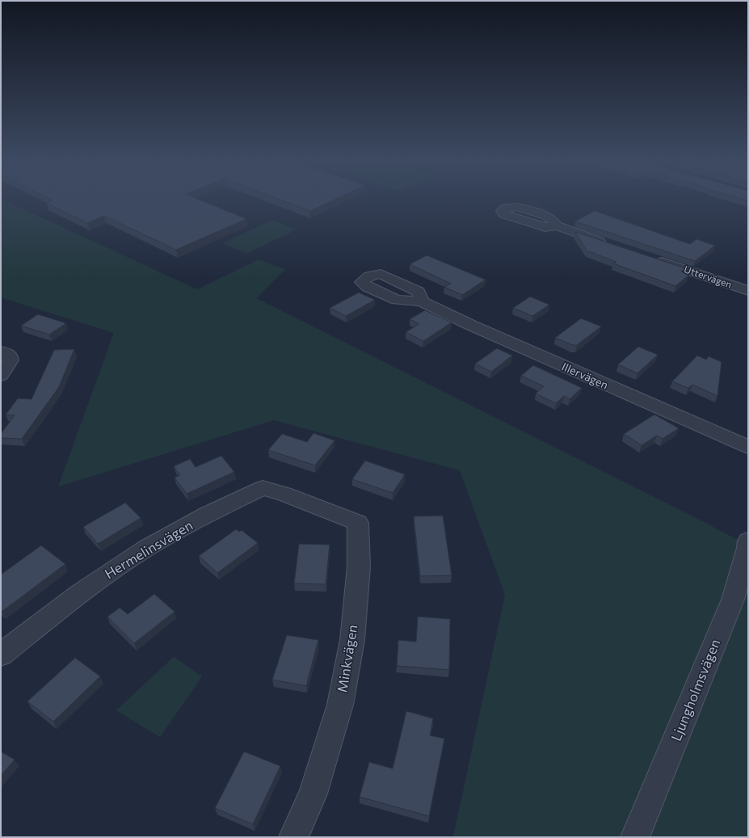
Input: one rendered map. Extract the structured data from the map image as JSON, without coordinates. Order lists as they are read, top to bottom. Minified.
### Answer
{"streets":{"street":["Uttervägen","Illervägen","Hermelinsvägen","Minkvägen","Ljungholmsvägen"]},"crossings":[["Hermelinsvägen","Minkvägen"]]}
